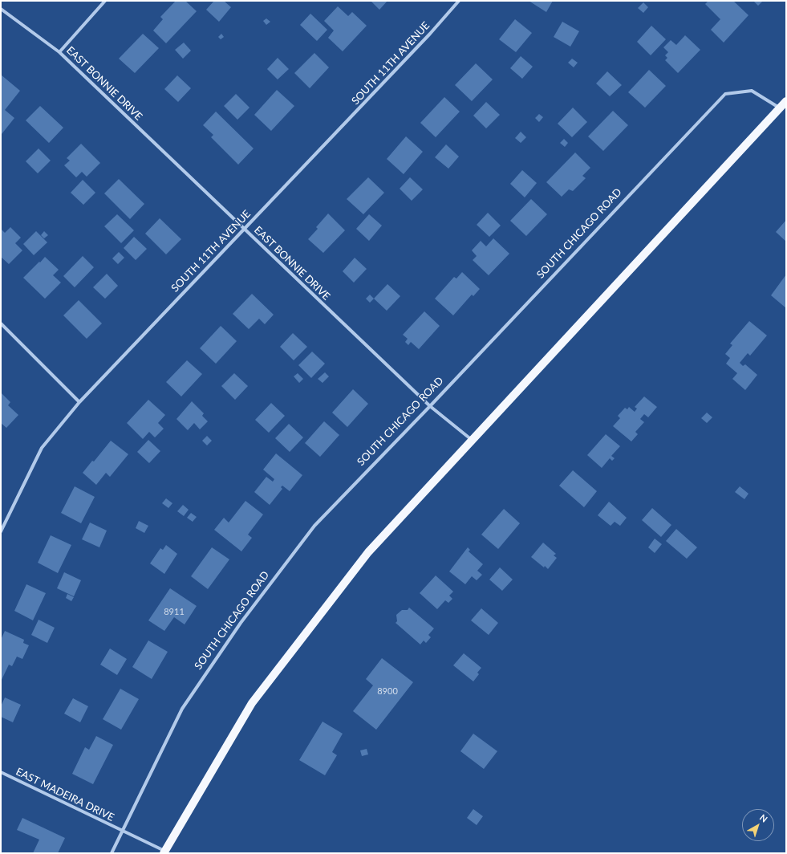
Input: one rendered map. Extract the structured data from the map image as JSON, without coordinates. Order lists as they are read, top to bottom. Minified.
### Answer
{"streets":{"street":["SOUTH 11TH AVENUE","EAST BONNIE DRIVE","SOUTH CHICAGO ROAD","EAST MADEIRA DRIVE"]},"crossings":[["SOUTH 11TH AVENUE","EAST BONNIE DRIVE"],["EAST BONNIE DRIVE","SOUTH CHICAGO ROAD"],["SOUTH CHICAGO ROAD","EAST MADEIRA DRIVE"]],"house_numbers":["8911","8900"],"north":"top right"}
